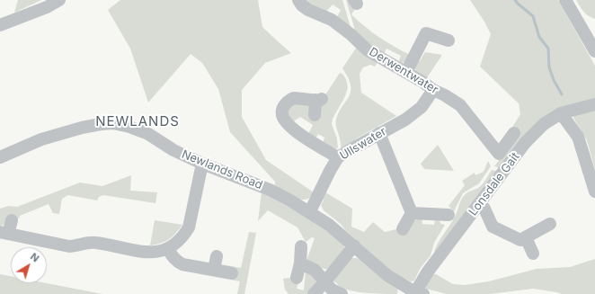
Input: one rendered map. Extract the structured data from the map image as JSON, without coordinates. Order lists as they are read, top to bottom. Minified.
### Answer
{"streets":{"street":["Derwentwater","Ullswater","Newlands Road","Lonsdale Gait"]},"crossings":[["Derwentwater","Ullswater"],["Ullswater","Newlands Road"],["Newlands Road","Lonsdale Gait"]],"districts":["NEWLANDS"],"north":"top right"}
